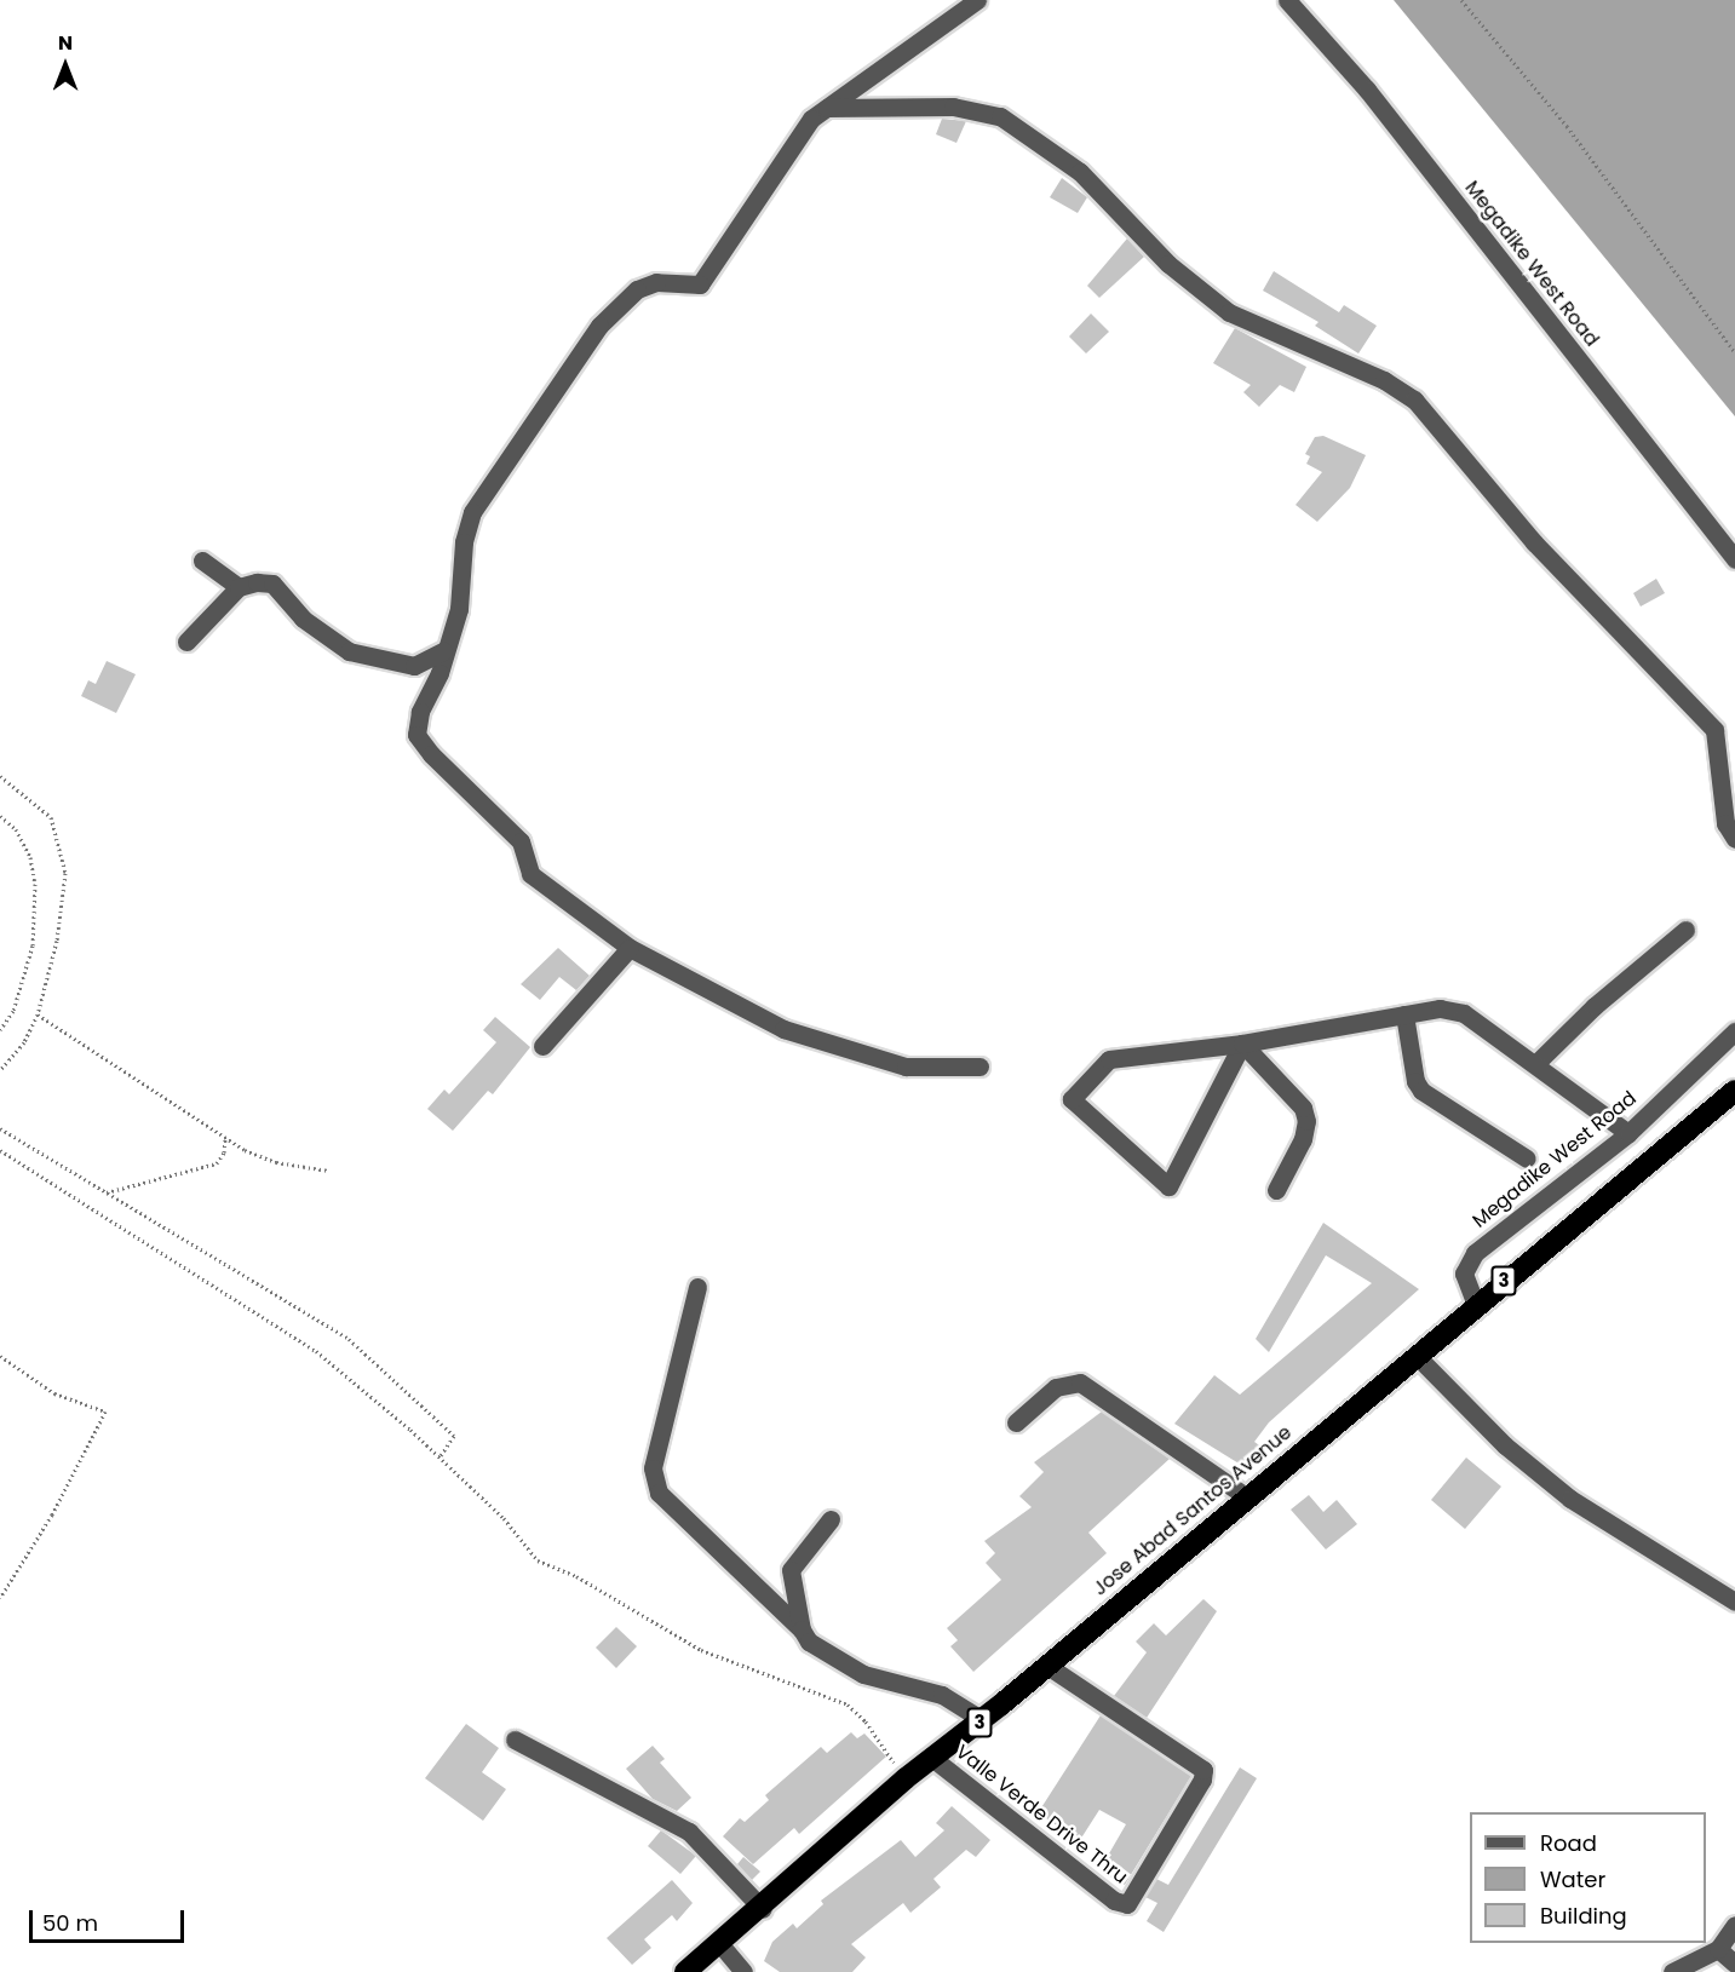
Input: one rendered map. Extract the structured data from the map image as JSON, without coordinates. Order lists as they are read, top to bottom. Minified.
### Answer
{"streets":{"highway":["3","Jose Abad Santos Avenue"],"street":["Megadike West Road","Valle Verde Drive Thru"]},"crossings":[["Megadike West Road","Jose Abad Santos Avenue"],["Jose Abad Santos Avenue","Valle Verde Drive Thru"]],"legend":["Road","Water","Building"],"scale_bar":"50 m","north":"top"}
